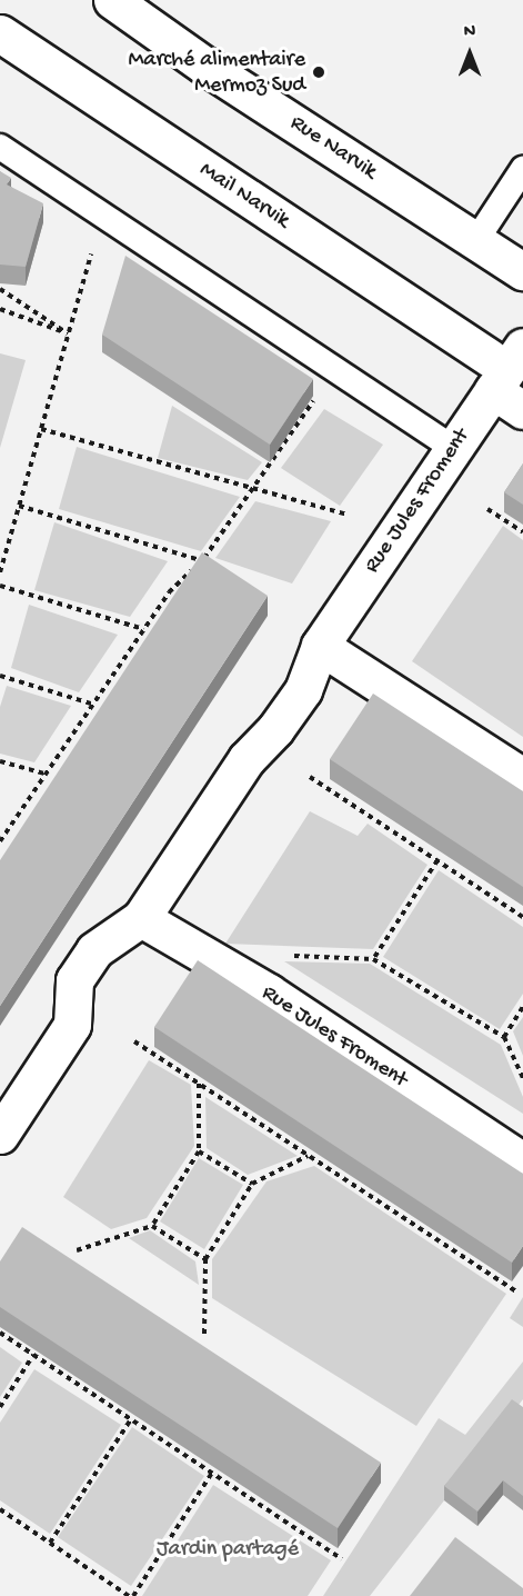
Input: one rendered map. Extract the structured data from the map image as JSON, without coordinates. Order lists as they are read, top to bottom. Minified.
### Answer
{"streets":{"street":["Rue Narvik","Mail Narvik","Rue Jules Froment"]},"crossings":[["Mail Narvik","Rue Jules Froment"]],"parks":["Jardin partagé"],"places":["Marché alimentaire Mermoz Sud"],"north":"top"}
